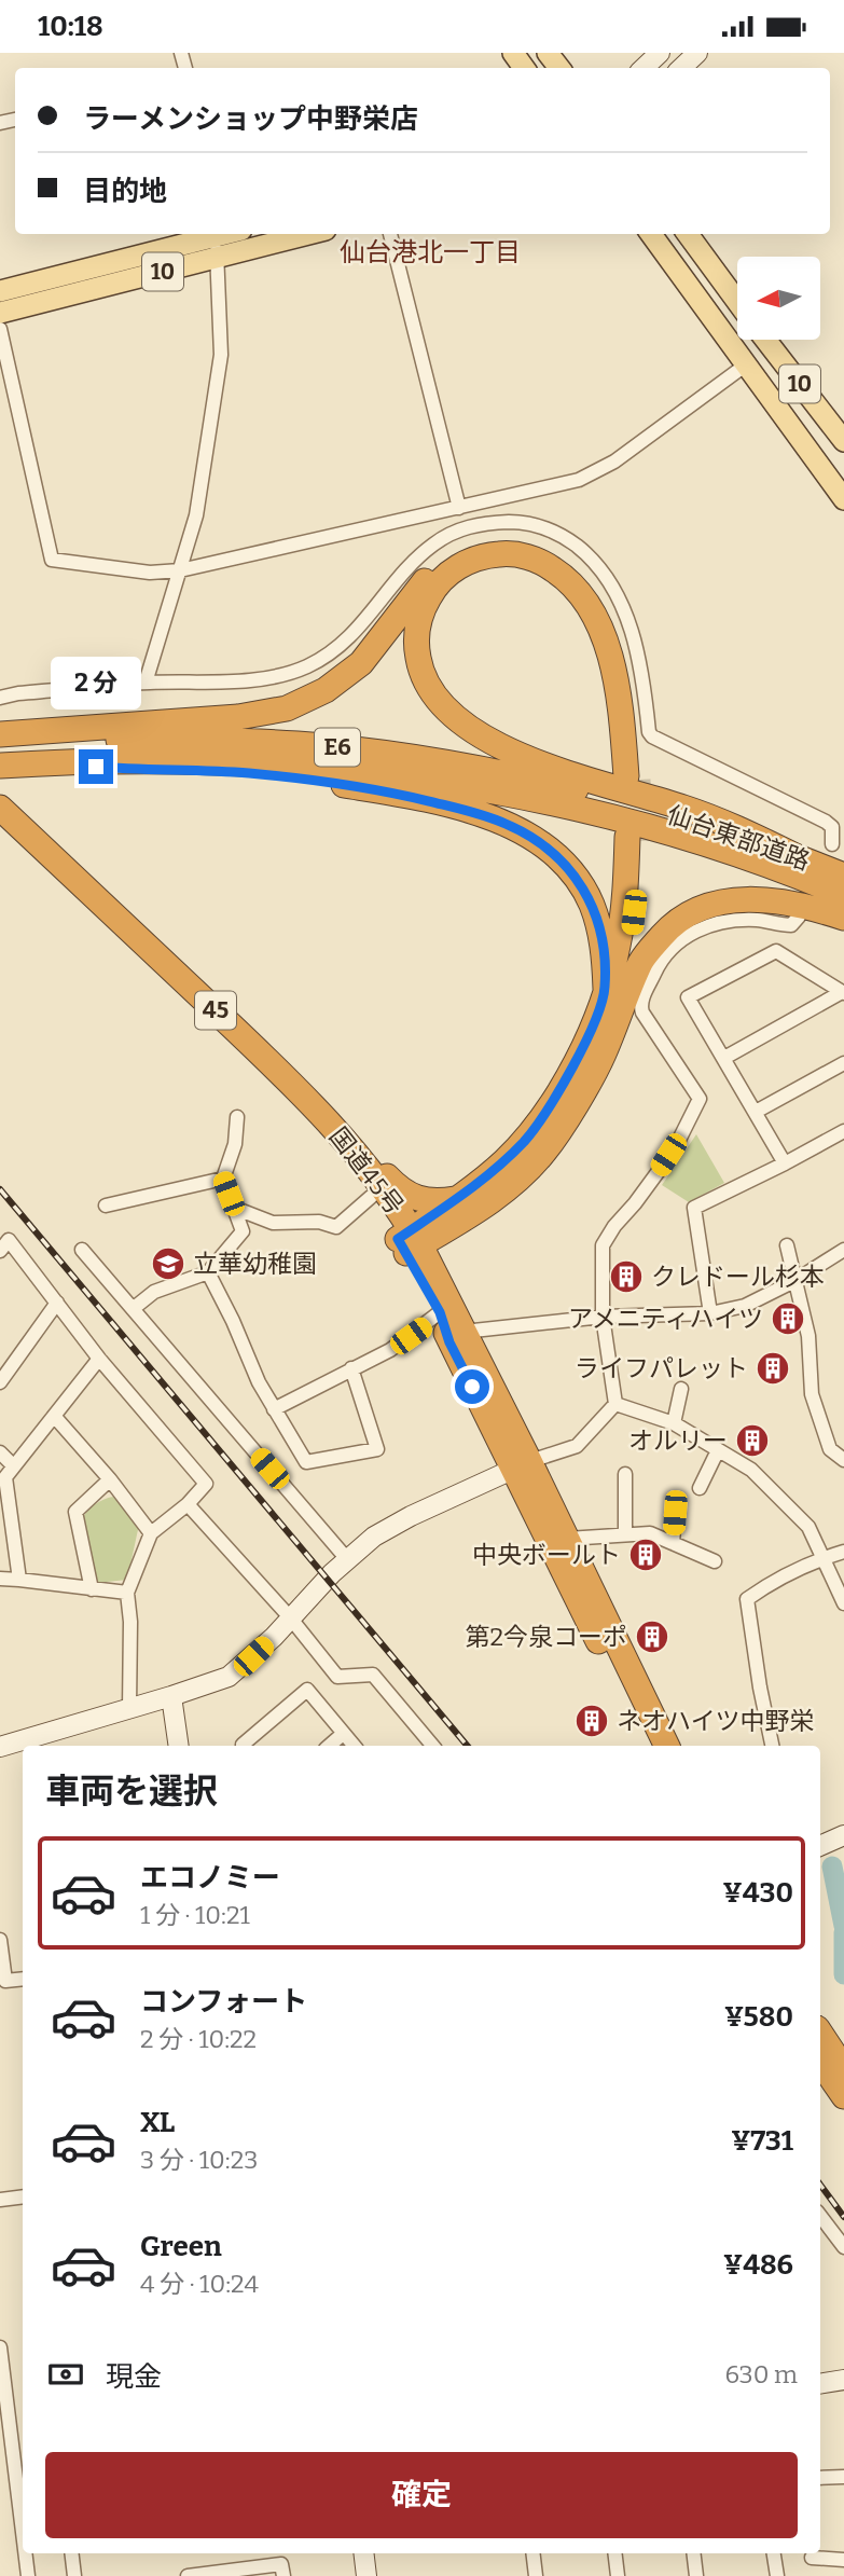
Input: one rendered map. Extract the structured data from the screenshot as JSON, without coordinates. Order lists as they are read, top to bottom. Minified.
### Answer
{"streets":{"highway":["E6","仙台東部道路","45","国道45号"],"main road":["10"]},"crossings":[["E6","仙台東部道路"]],"districts":["仙台港北一丁目"],"places":{"school or university":["立華幼稚園"],"building":["クレドール杉本","アメニティハイツ","ライフパレット","オルリー","中央ボールト","第2今泉コーポ","ネオハイツ中野栄"]},"north":"left","page":{"status":"10:18","banner":["ラーメンショップ中野栄店","目的地"],"bubble":"2 分","heading":"車両を選択","list":[{"name":"エコノミー","note":"1 分 · 10:21","value":"¥430"},{"name":"コンフォート","note":"2 分 · 10:22","value":"¥580"},{"name":"XL","note":"3 分 · 10:23","value":"¥731"},{"name":"Green","note":"4 分 · 10:24","value":"¥486"}],"pay":["現金","630 m"],"buttons":"確定"}}
